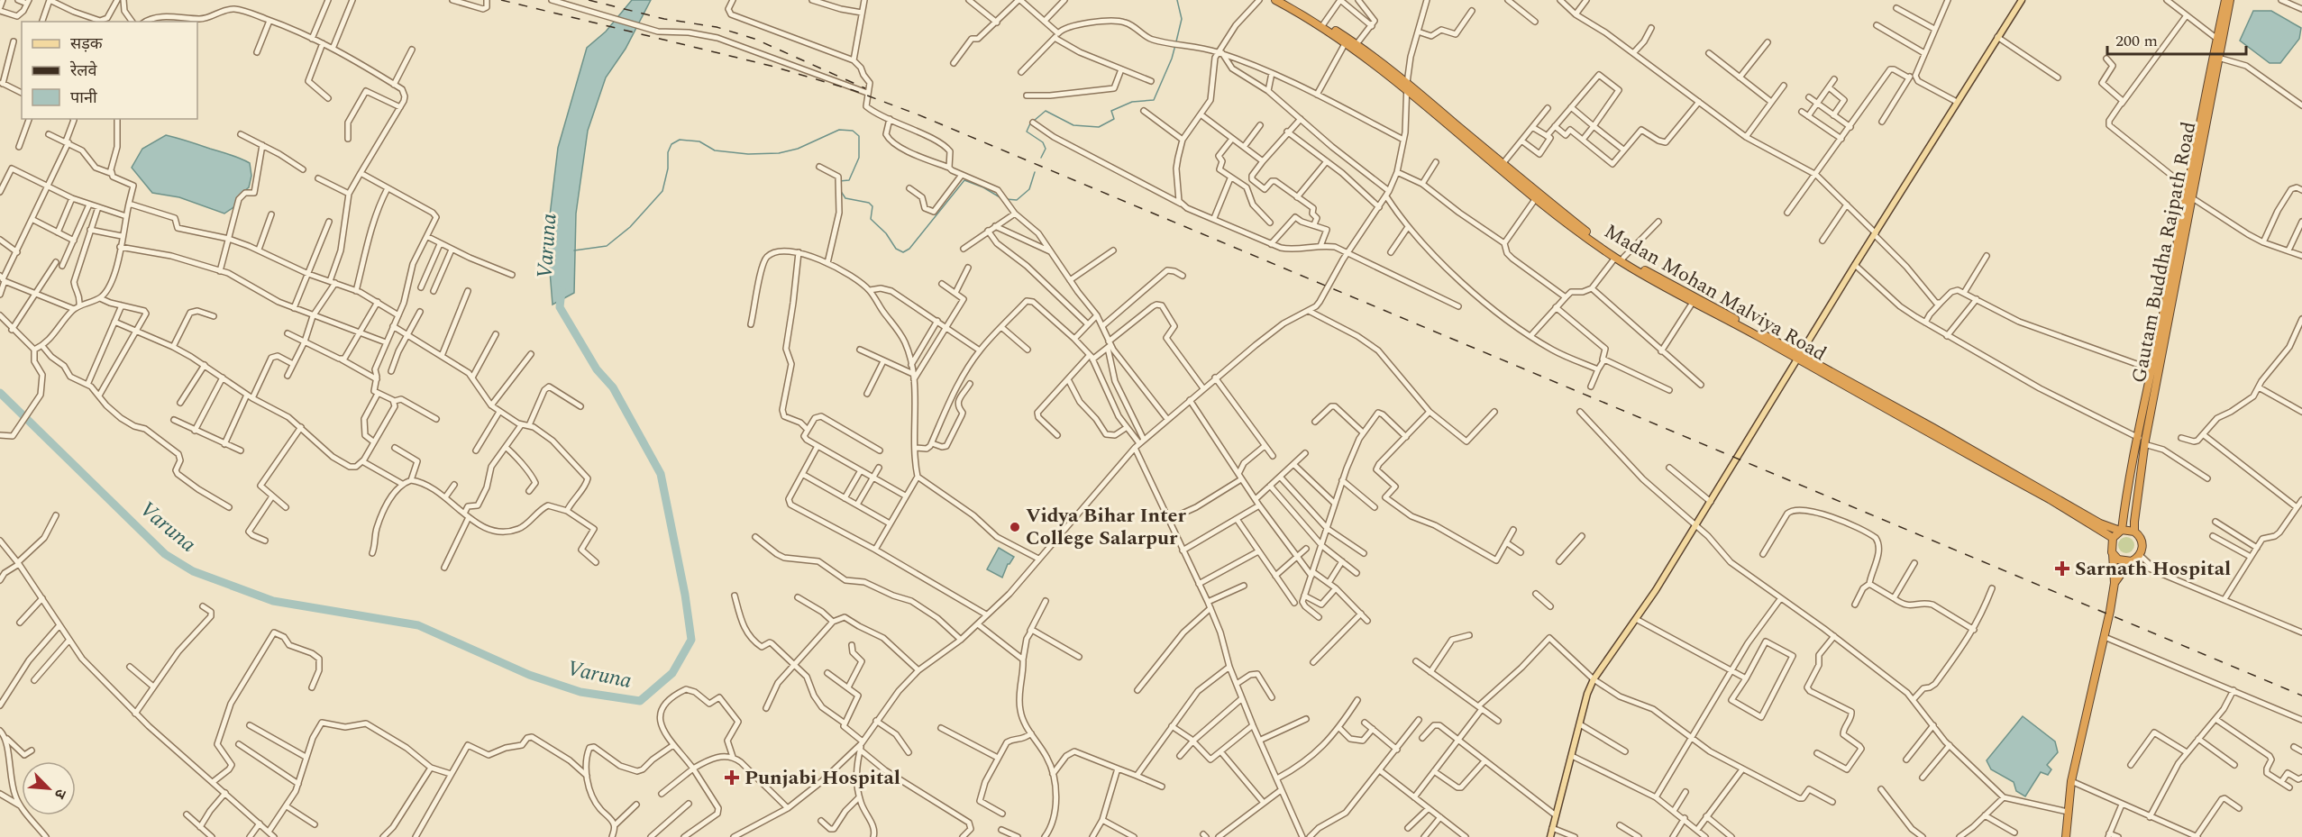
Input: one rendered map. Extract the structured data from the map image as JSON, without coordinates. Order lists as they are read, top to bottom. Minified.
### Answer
{"streets":{"highway":["Gautam Buddha Rajpath Road","Madan Mohan Malviya Road"]},"crossings":[["Gautam Buddha Rajpath Road","Madan Mohan Malviya Road"]],"water":["Varuna"],"places":{"other":["Vidya Bihar Inter College Salarpur"],"health":["Sarnath Hospital","Punjabi Hospital"]},"legend":["सड़क","रेलवे","पानी"],"scale_bar":"200 m","north":"bottom right"}
